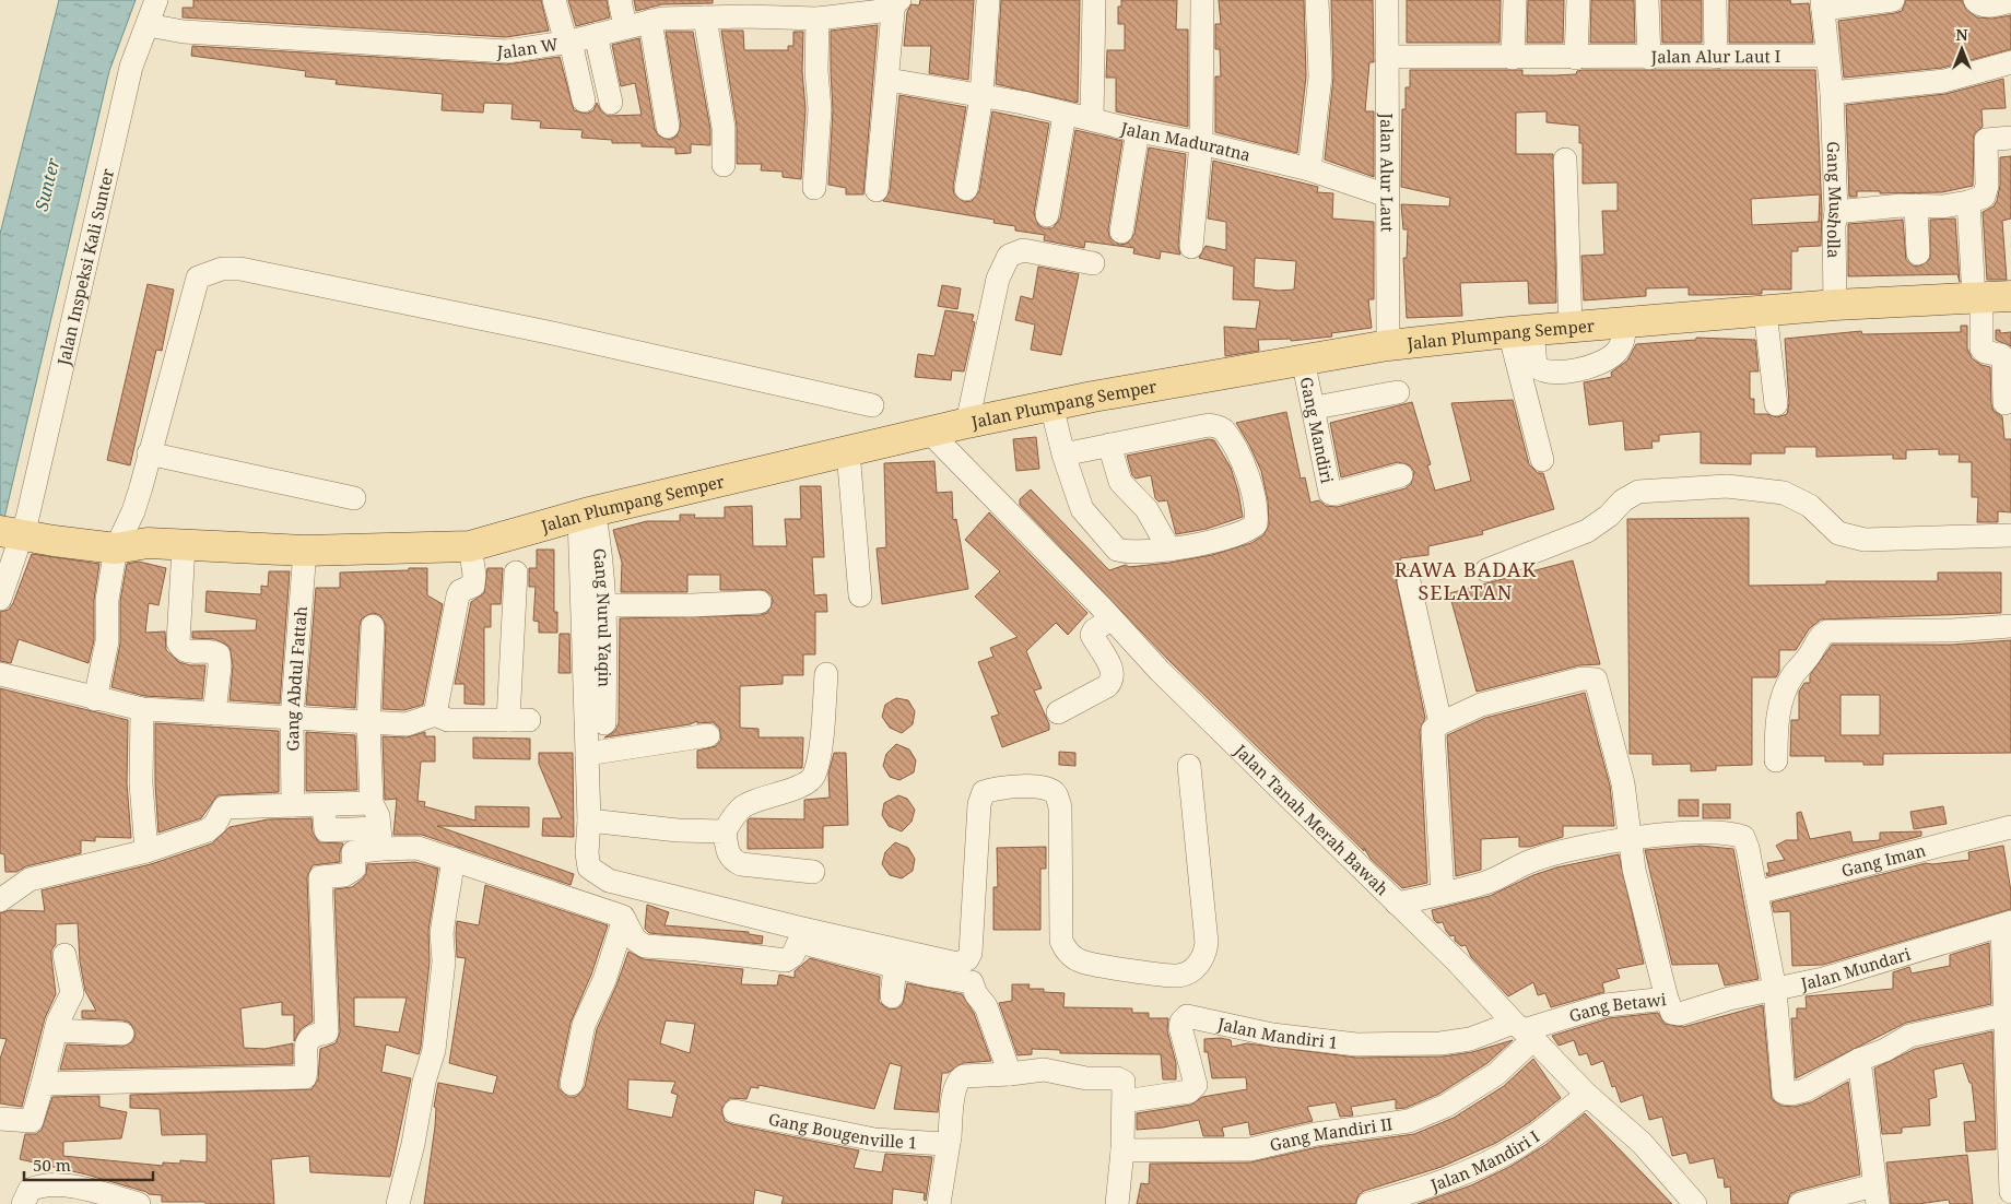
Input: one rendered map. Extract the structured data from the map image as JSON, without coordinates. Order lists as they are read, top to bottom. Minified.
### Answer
{"streets":{"main road":["Jalan Plumpang Semper"],"street":["Jalan W","Jalan Alur Laut I","Jalan Maduratna","Jalan Alur Laut","Gang Musholla","Jalan Inspeksi Kali Sunter","Gang Mandiri","Gang Nurul Yaqin","Gang Abdul Fattah","Jalan Tanah Merah Bawah","Gang Iman","Jalan Mundari","Gang Betawi","Jalan Mandiri 1","Gang Bougenville 1","Gang Mandiri II","Jalan Mandiri I"]},"crossings":[["Jalan W","Jalan Inspeksi Kali Sunter"],["Jalan Alur Laut I","Jalan Alur Laut"],["Jalan Maduratna","Jalan Alur Laut"],["Jalan Alur Laut","Jalan Plumpang Semper"],["Gang Musholla","Jalan Plumpang Semper"],["Jalan Inspeksi Kali Sunter","Jalan Plumpang Semper"],["Jalan Plumpang Semper","Gang Mandiri"],["Jalan Plumpang Semper","Gang Nurul Yaqin"],["Jalan Plumpang Semper","Gang Abdul Fattah"],["Jalan Plumpang Semper","Jalan Tanah Merah Bawah"],["Jalan Tanah Merah Bawah","Gang Betawi"],["Jalan Tanah Merah Bawah","Jalan Mandiri 1"],["Jalan Tanah Merah Bawah","Gang Mandiri II"],["Jalan Tanah Merah Bawah","Jalan Mandiri I"],["Jalan Mundari","Gang Betawi"],["Gang Betawi","Jalan Mandiri 1"],["Gang Betawi","Gang Mandiri II"],["Jalan Mandiri 1","Gang Mandiri II"]],"districts":["RAWA BADAK SELATAN"],"water":["Sunter"],"scale_bar":"50 m","north":"top"}
